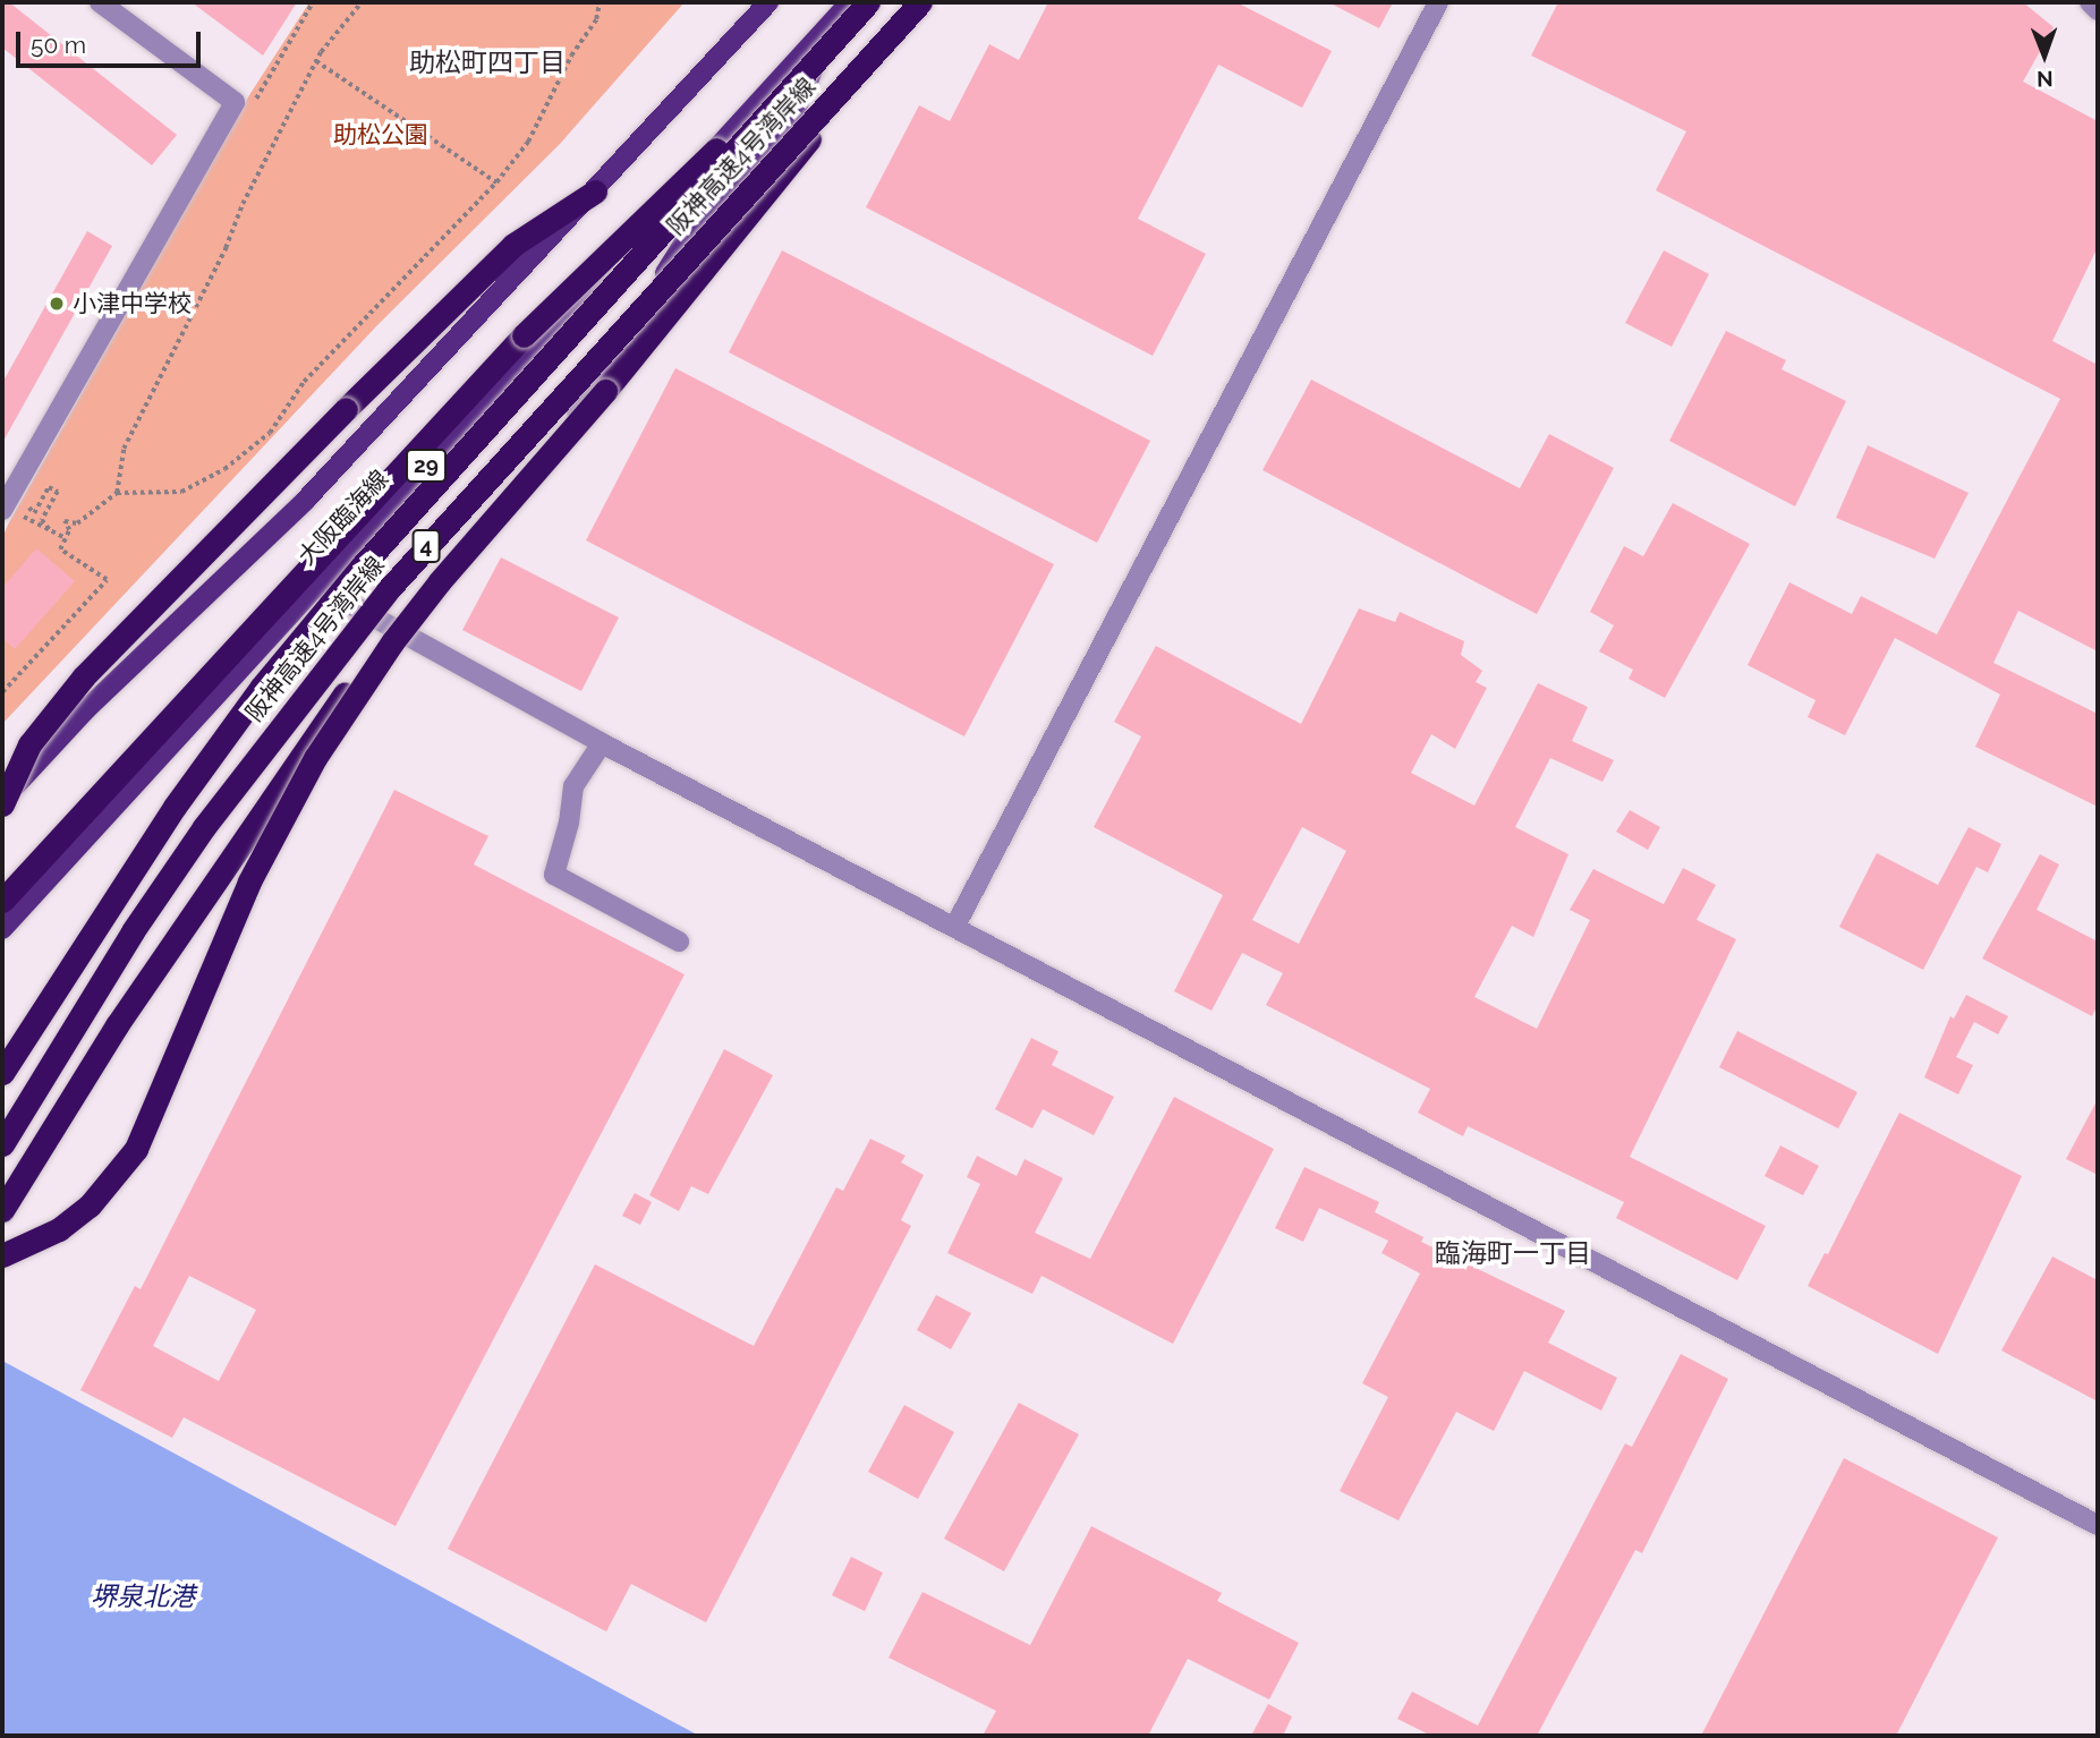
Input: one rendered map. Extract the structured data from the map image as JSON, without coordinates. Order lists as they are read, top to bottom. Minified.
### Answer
{"streets":{"highway":["阪神高速4号湾岸線","4"],"main road":["29","大阪臨海線"]},"districts":["助松町四丁目","臨海町一丁目"],"water":["堺泉北港"],"parks":["助松公園"],"places":["小津中学校"],"scale_bar":"50 m","north":"bottom"}
